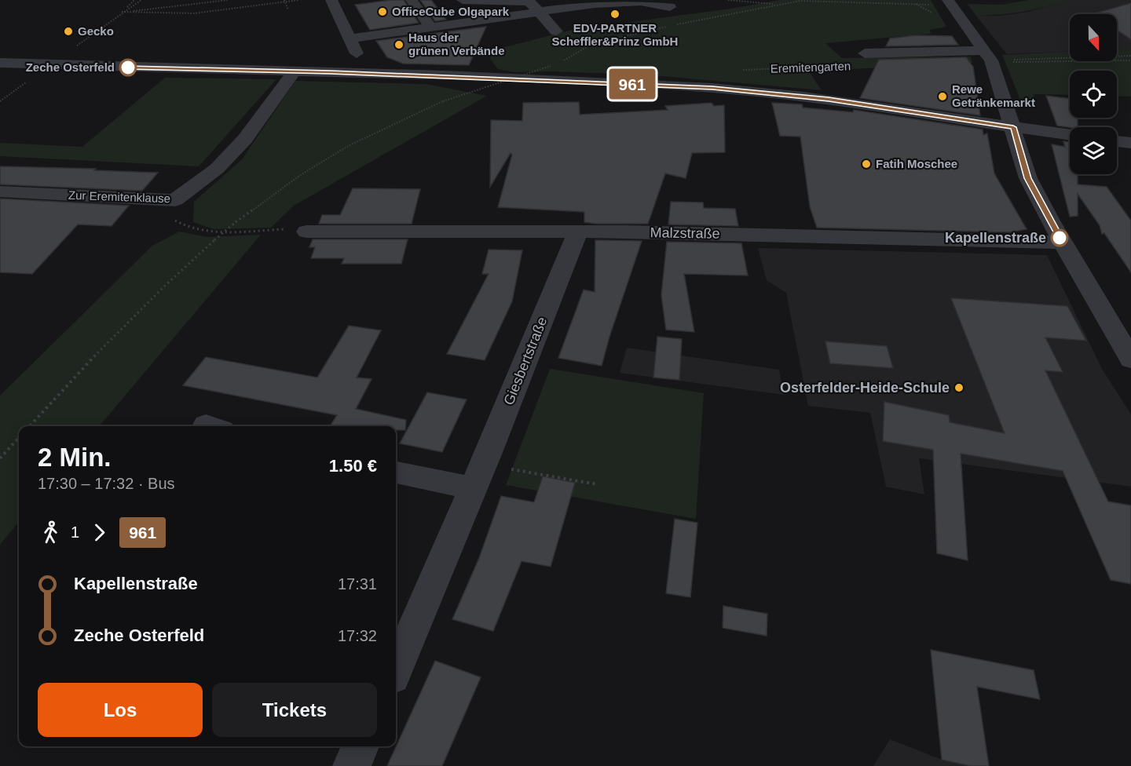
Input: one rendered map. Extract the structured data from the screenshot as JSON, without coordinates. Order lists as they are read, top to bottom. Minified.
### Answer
{"streets":{"street":["Eremitengarten","Zur Eremitenklause","Malzstraße","Giesbertstraße"]},"crossings":[["Malzstraße","Giesbertstraße"]],"places":["OfficeCube Olgapark","EDV-PARTNER Scheffler&Prinz GmbH","Gecko","Haus der grünen Verbände","Zeche Osterfeld","Rewe Getränkemarkt","Fatih Moschee","Kapellenstraße","Osterfelder-Heide-Schule"],"lines":["bus line 961"],"north":"bottom","page":{"on_map":"961","heading":["2 Min.","17:30 – 17:32 · Bus","1.50 €"],"legs":["1","961"],"list":[{"name":"Kapellenstraße","value":"17:31"},{"name":"Zeche Osterfeld","value":"17:32"}],"buttons":["Los","Tickets"]}}
